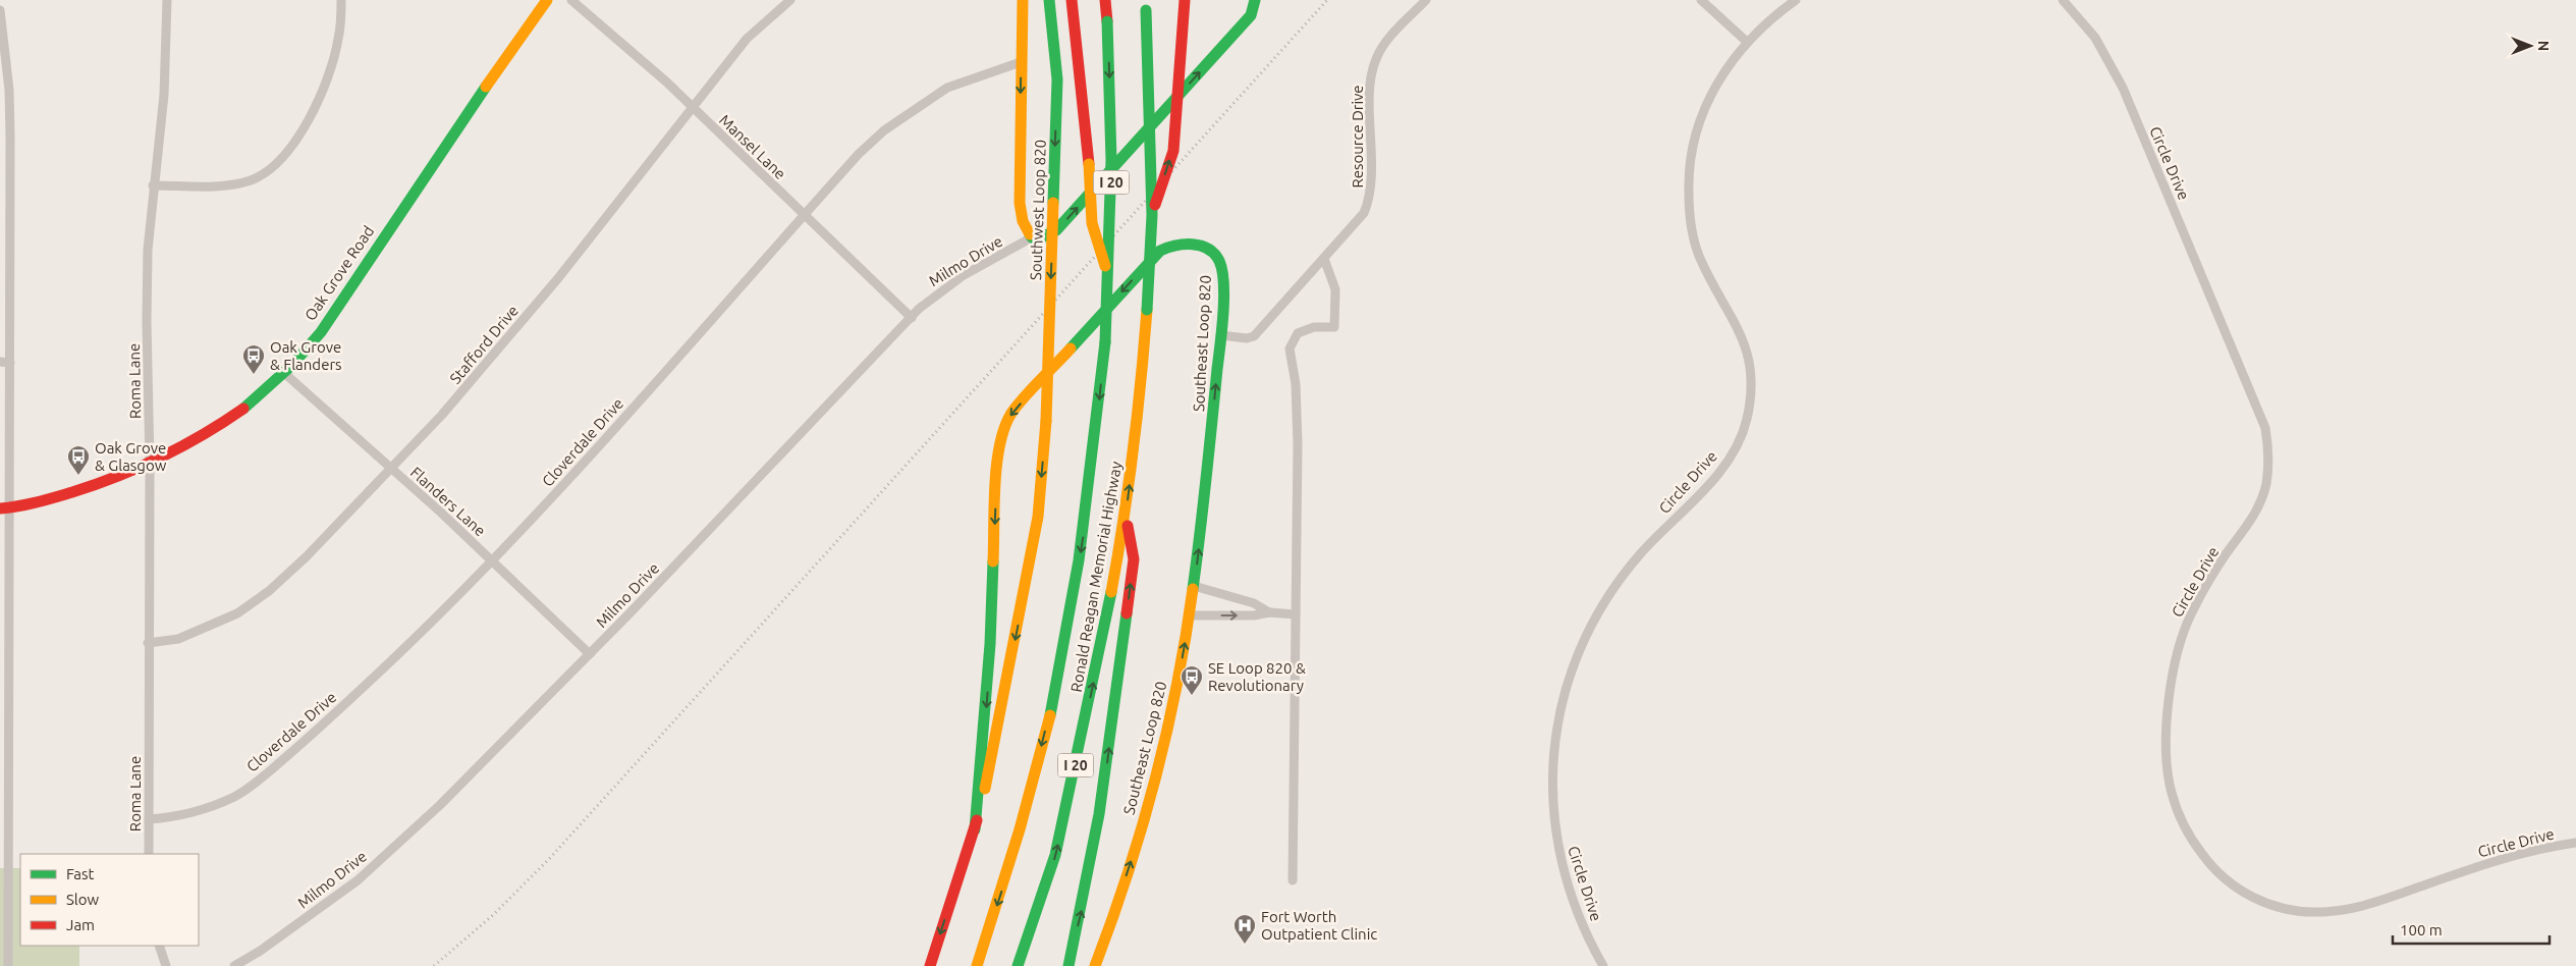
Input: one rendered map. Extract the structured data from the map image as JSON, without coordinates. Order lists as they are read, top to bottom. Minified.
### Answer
{"streets":{"main road":["I 20","Southwest Loop 820","Oak Grove Road","Southeast Loop 820","Ronald Reagan Memorial Highway"],"street":["Resource Drive","Mansel Lane","Circle Drive","Milmo Drive","Stafford Drive","Roma Lane","Cloverdale Drive","Flanders Lane"]},"crossings":[["Resource Drive","Southeast Loop 820"],["Mansel Lane","Milmo Drive"],["Mansel Lane","Stafford Drive"],["Mansel Lane","Cloverdale Drive"],["Southwest Loop 820","Southeast Loop 820"],["Milmo Drive","Flanders Lane"],["Oak Grove Road","Roma Lane"],["Oak Grove Road","Flanders Lane"],["Stafford Drive","Roma Lane"],["Stafford Drive","Flanders Lane"],["Roma Lane","Cloverdale Drive"],["Cloverdale Drive","Flanders Lane"]],"places":{"bus stop":["Oak Grove & Flanders","Oak Grove & Glasgow","SE Loop 820 & Revolutionary"],"hospital":["Fort Worth Outpatient Clinic"]},"legend":["Fast","Slow","Jam"],"scale_bar":"100 m","north":"right"}
